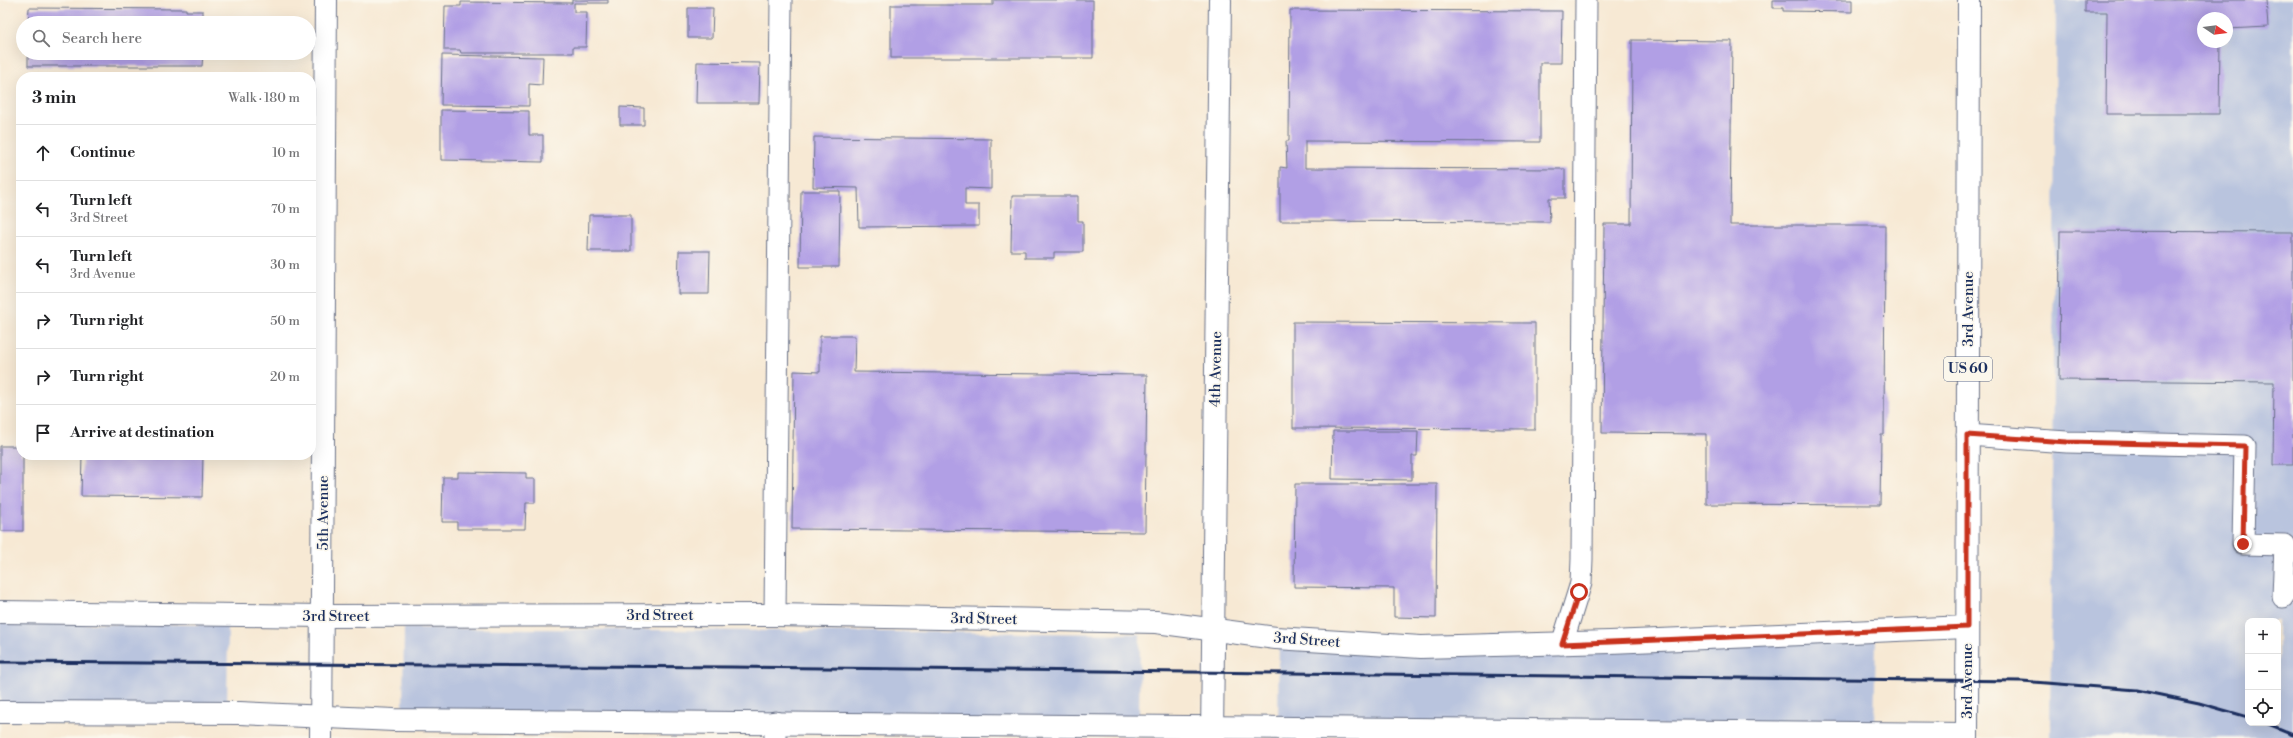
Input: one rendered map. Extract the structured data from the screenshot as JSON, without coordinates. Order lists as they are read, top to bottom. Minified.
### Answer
{"streets":{"street":["3rd Avenue","4th Avenue","US 60","5th Avenue","3rd Street"]},"crossings":[["3rd Avenue","3rd Street"],["4th Avenue","3rd Street"],["5th Avenue","3rd Street"]],"north":"right","page":{"search":"Search here","heading":["3 min","Walk · 180 m"],"list":[["Continue","10 m"],["Turn left","3rd Street","70 m"],["Turn left","3rd Avenue","30 m"],["Turn right","50 m"],["Turn right","20 m"],"Arrive at destination"],"map_buttons":["+","−"]}}
